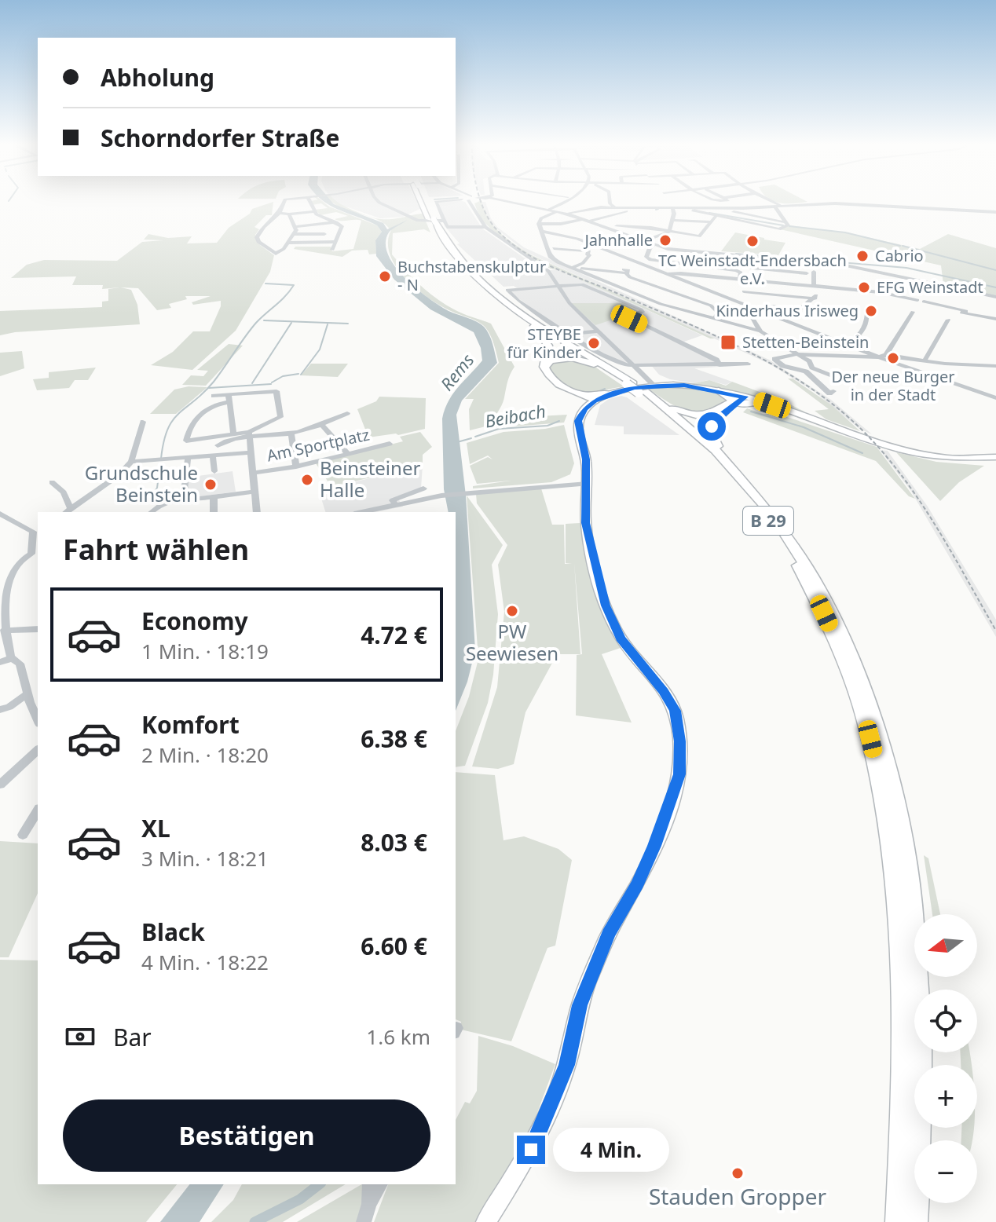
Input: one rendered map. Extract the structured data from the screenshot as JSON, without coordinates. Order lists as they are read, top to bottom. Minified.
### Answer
{"streets":{"highway":["B 29"],"street":["Am Sportplatz"]},"water":["Rems","Beibach"],"places":{"other":["Jahnhalle","TC Weinstadt-Endersbach e.V.","Cabrio","Buchstabenskulptur - N","EFG Weinstadt","Kinderhaus Irisweg","STEYBE für Kinder","Der neue Burger in der Stadt","Beinsteiner Halle","Grundschule Beinstein","PW Seewiesen","Stauden Gropper"],"transit":["Stetten-Beinstein"]},"north":"left","page":{"banner":["Abholung","Schorndorfer Straße"],"heading":"Fahrt wählen","list":[{"name":"Economy","note":"1 Min. · 18:19","value":"4.72 €"},{"name":"Komfort","note":"2 Min. · 18:20","value":"6.38 €"},{"name":"XL","note":"3 Min. · 18:21","value":"8.03 €"},{"name":"Black","note":"4 Min. · 18:22","value":"6.60 €"}],"map_buttons":["+","−"],"pay":["Bar","1.6 km"],"buttons":"Bestätigen","bubble":"4 Min."}}
